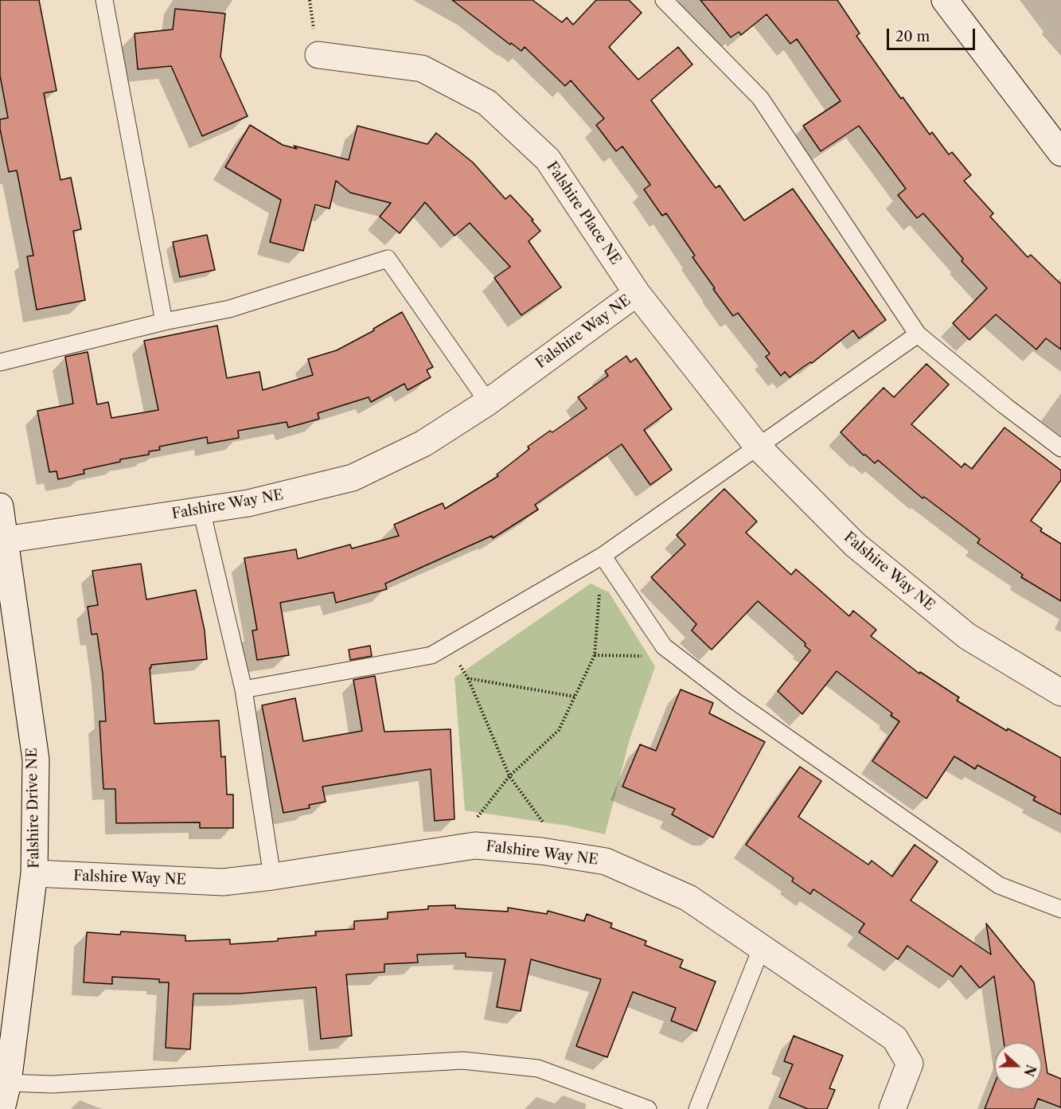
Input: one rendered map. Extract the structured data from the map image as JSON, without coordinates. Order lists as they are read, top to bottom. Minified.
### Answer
{"streets":{"street":["Falshire Place NE","Falshire Way NE","Falshire Drive NE"]},"crossings":[["Falshire Place NE","Falshire Way NE"],["Falshire Way NE","Falshire Drive NE"]],"scale_bar":"20 m","north":"right"}
